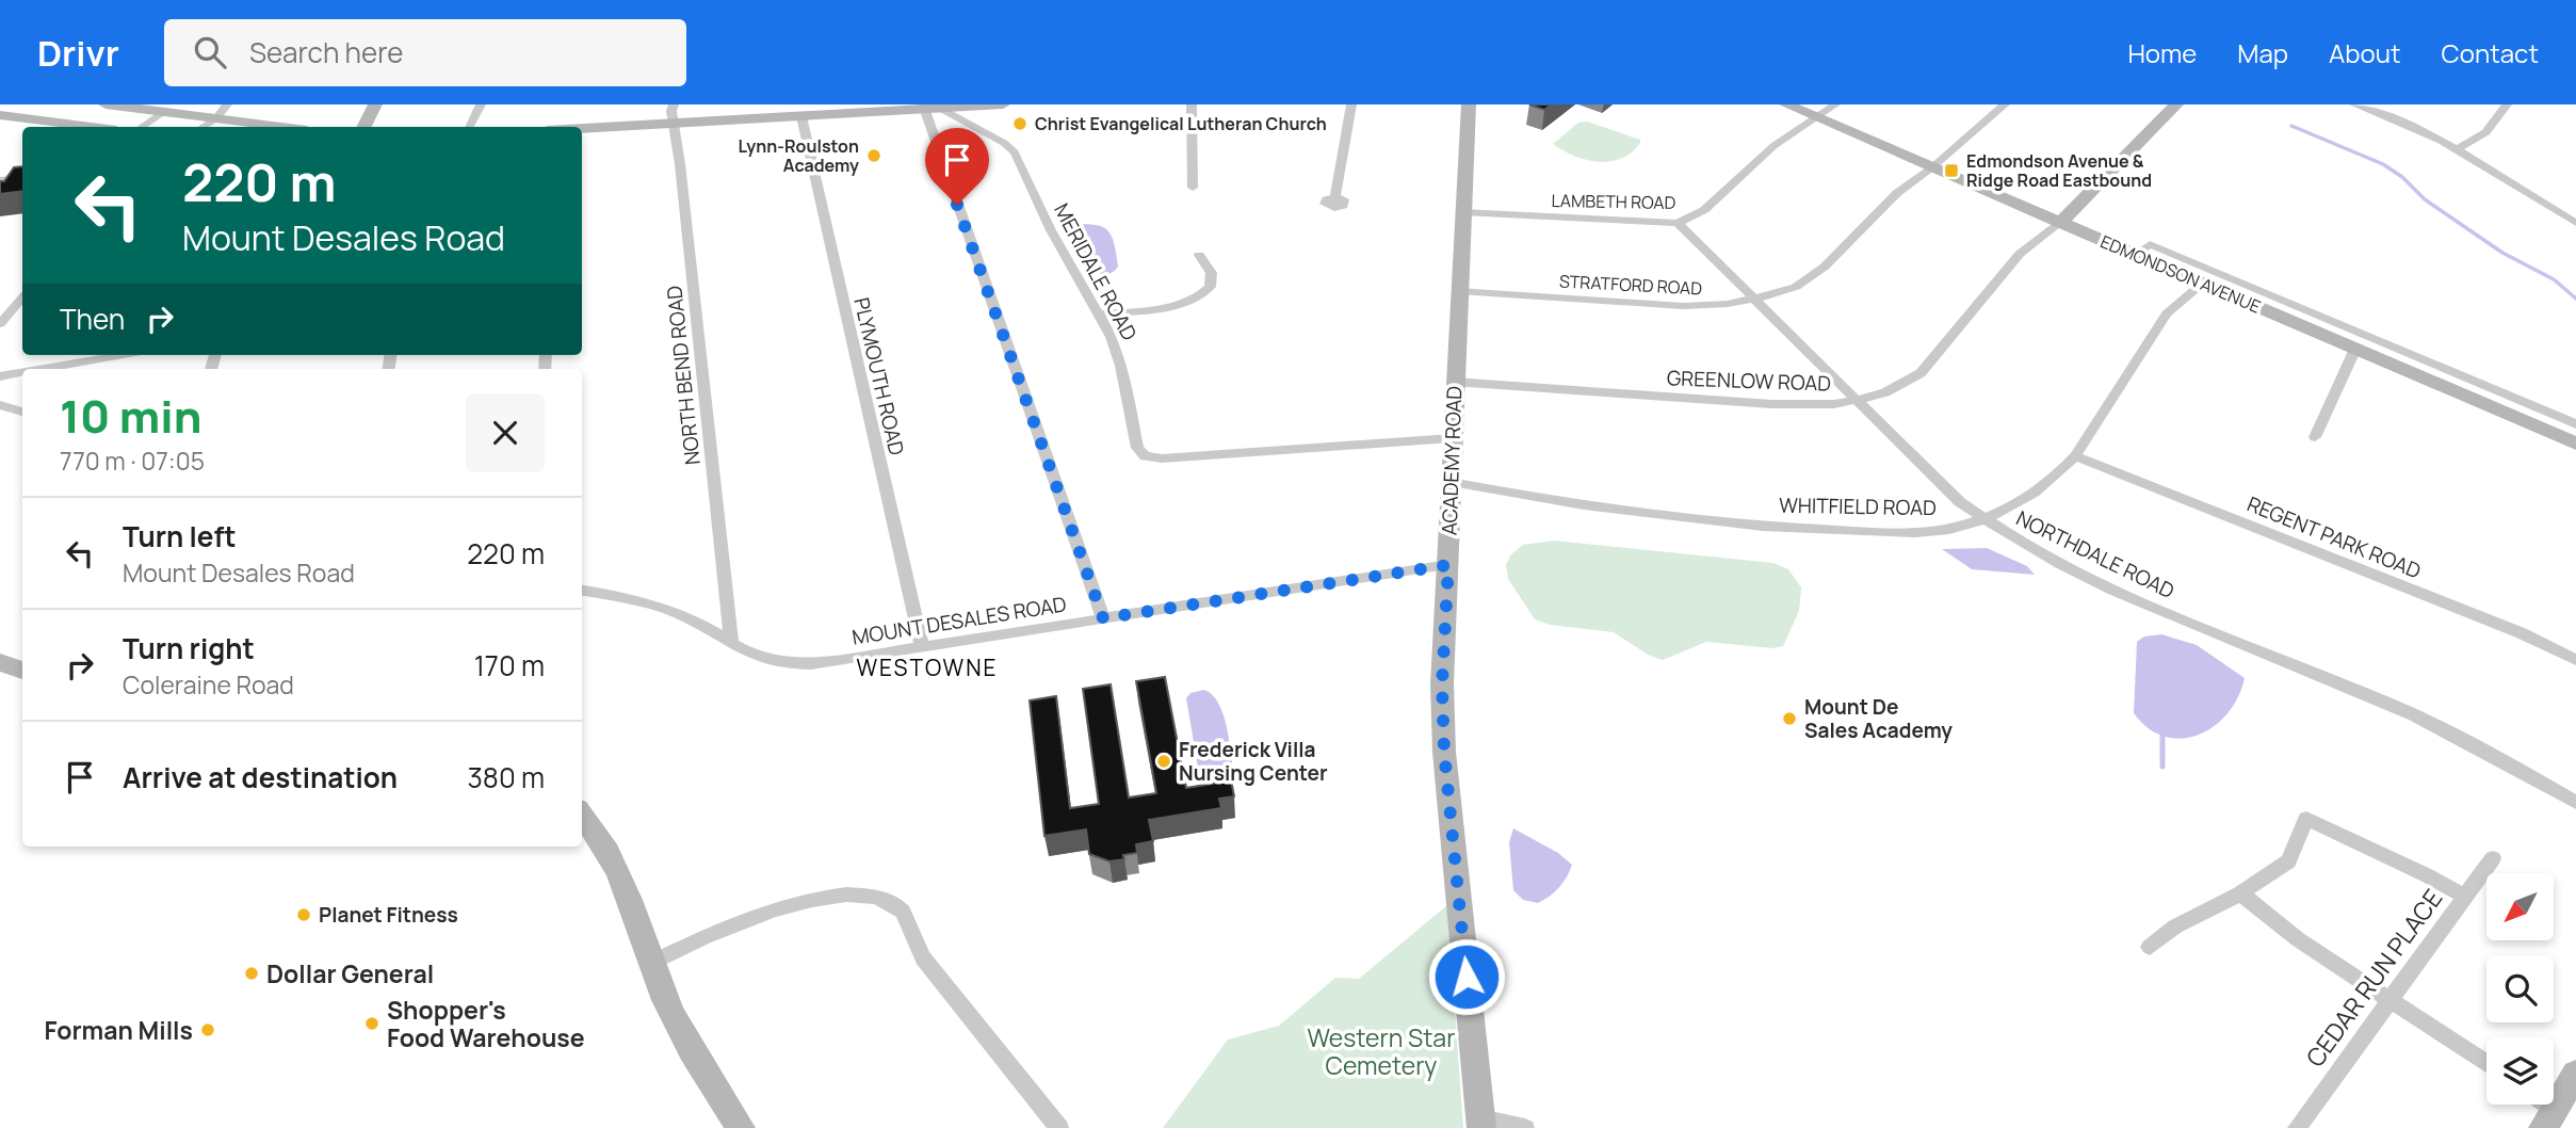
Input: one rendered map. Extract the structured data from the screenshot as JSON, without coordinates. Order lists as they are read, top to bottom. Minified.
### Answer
{"streets":{"main road":["EDMONDSON AVENUE","ACADEMY ROAD"],"street":["LAMBETH ROAD","MERIDALE ROAD","STRATFORD ROAD","NORTH BEND ROAD","PLYMOUTH ROAD","GREENLOW ROAD","WHITFIELD ROAD","REGENT PARK ROAD","NORTHDALE ROAD","MOUNT DESALES ROAD","CEDAR RUN PLACE"]},"crossings":[["LAMBETH ROAD","EDMONDSON AVENUE"],["LAMBETH ROAD","ACADEMY ROAD"],["LAMBETH ROAD","NORTHDALE ROAD"],["MERIDALE ROAD","ACADEMY ROAD"],["EDMONDSON AVENUE","STRATFORD ROAD"],["EDMONDSON AVENUE","GREENLOW ROAD"],["EDMONDSON AVENUE","WHITFIELD ROAD"],["STRATFORD ROAD","ACADEMY ROAD"],["STRATFORD ROAD","NORTHDALE ROAD"],["NORTH BEND ROAD","MOUNT DESALES ROAD"],["PLYMOUTH ROAD","MOUNT DESALES ROAD"],["GREENLOW ROAD","ACADEMY ROAD"],["GREENLOW ROAD","NORTHDALE ROAD"],["ACADEMY ROAD","WHITFIELD ROAD"],["ACADEMY ROAD","MOUNT DESALES ROAD"],["WHITFIELD ROAD","REGENT PARK ROAD"],["WHITFIELD ROAD","NORTHDALE ROAD"]],"districts":["WESTOWNE"],"parks":["Western Star Cemetery"],"places":{"other":["Christ Evangelical Lutheran Church","Lynn-Roulston Academy","Mount De Sales Academy","Frederick Villa Nursing Center","Planet Fitness","Dollar General","Shopper's Food Warehouse","Forman Mills"],"transit":["Edmondson Avenue & Ridge Road Eastbound"]},"north":"bottom left","page":{"header":"Drivr","search":"Search here","nav":["Home","Map","About","Contact"],"turn":["220 m","Mount Desales Road"],"then":"Then","heading":["10 min","770 m · 07:05"],"list":[{"name":"Turn left","note":"Mount Desales Road","value":"220 m"},{"name":"Turn right","note":"Coleraine Road","value":"170 m"},{"name":"Arrive at destination","value":"380 m"}]}}
